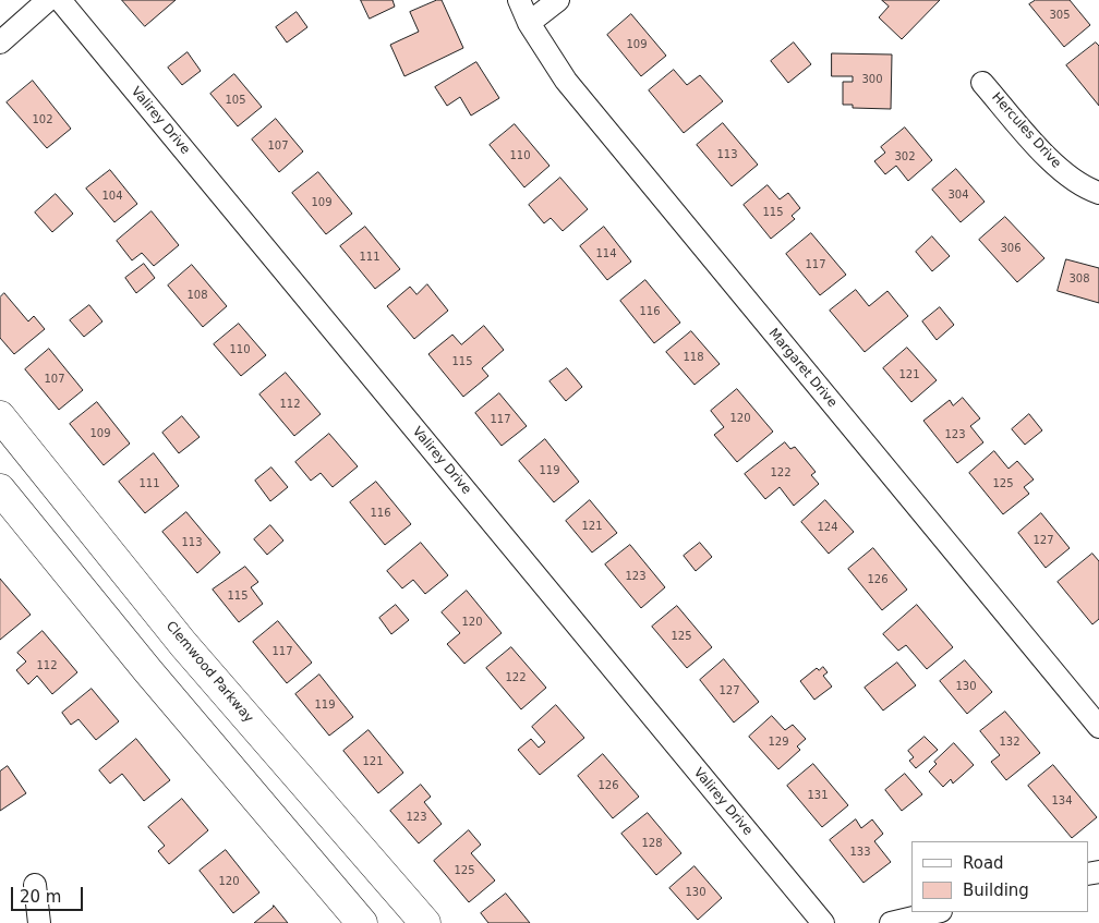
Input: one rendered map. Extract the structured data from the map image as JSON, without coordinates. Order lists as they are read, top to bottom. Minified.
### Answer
{"streets":{"street":["Valirey Drive","Hercules Drive","Margaret Drive","Clemwood Parkway"]},"house_numbers":["305","109","300","105","102","107","113","110","302","304","104","109","115","306","114","111","117","308","108","116","110","118","115","121","107","112","120","117","109","123","119","122","111","125","116","121","124","127","113","123","126","115","120","125","117","112","122","130","127","119","129","132","121","126","131","134","123","128","133","125","120","130"],"legend":["Road","Building"],"scale_bar":"20 m"}
